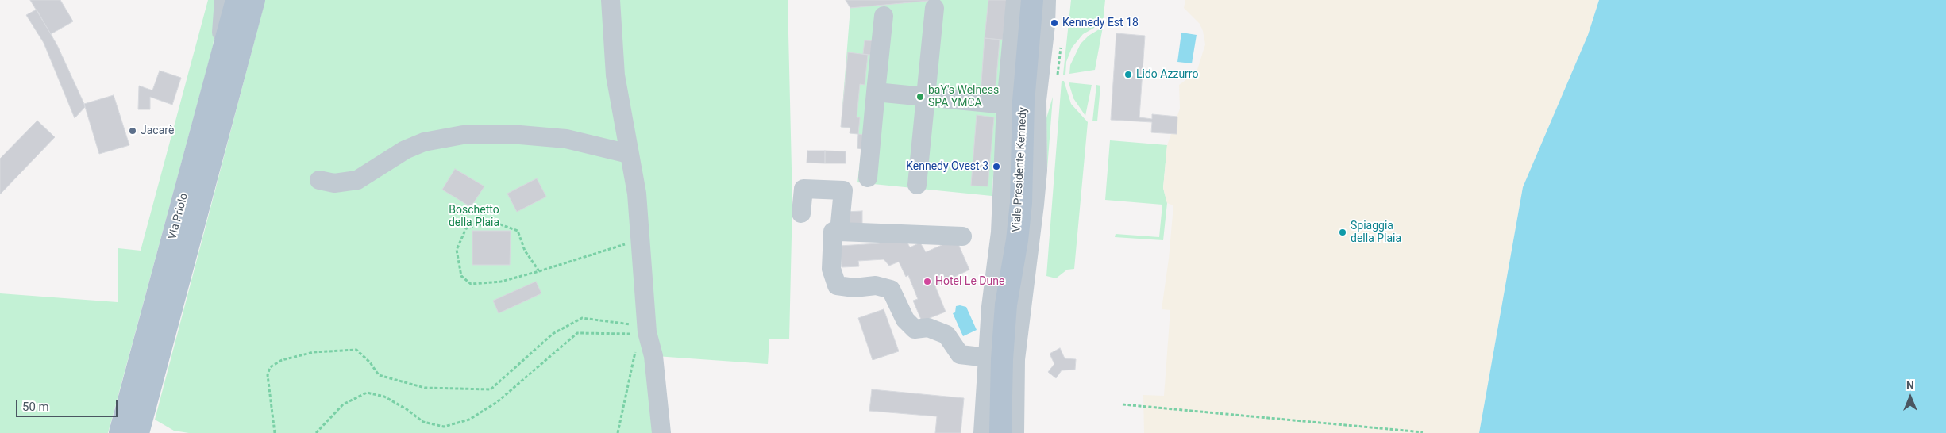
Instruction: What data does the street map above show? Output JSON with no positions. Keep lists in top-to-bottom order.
{
  "streets": {
    "main road": ["Viale Presidente Kennedy", "Via Priolo"]
  },
  "parks": ["Boschetto della Plaia"],
  "places": [
    "Kennedy Est 18",
    "Lido Azzurro",
    "baY's Welness SPA YMCA",
    "Jacarè",
    "Kennedy Ovest 3",
    "Spiaggia della Plaia",
    "Hotel Le Dune"
  ],
  "scale_bar": "50 m",
  "north": "top"
}
